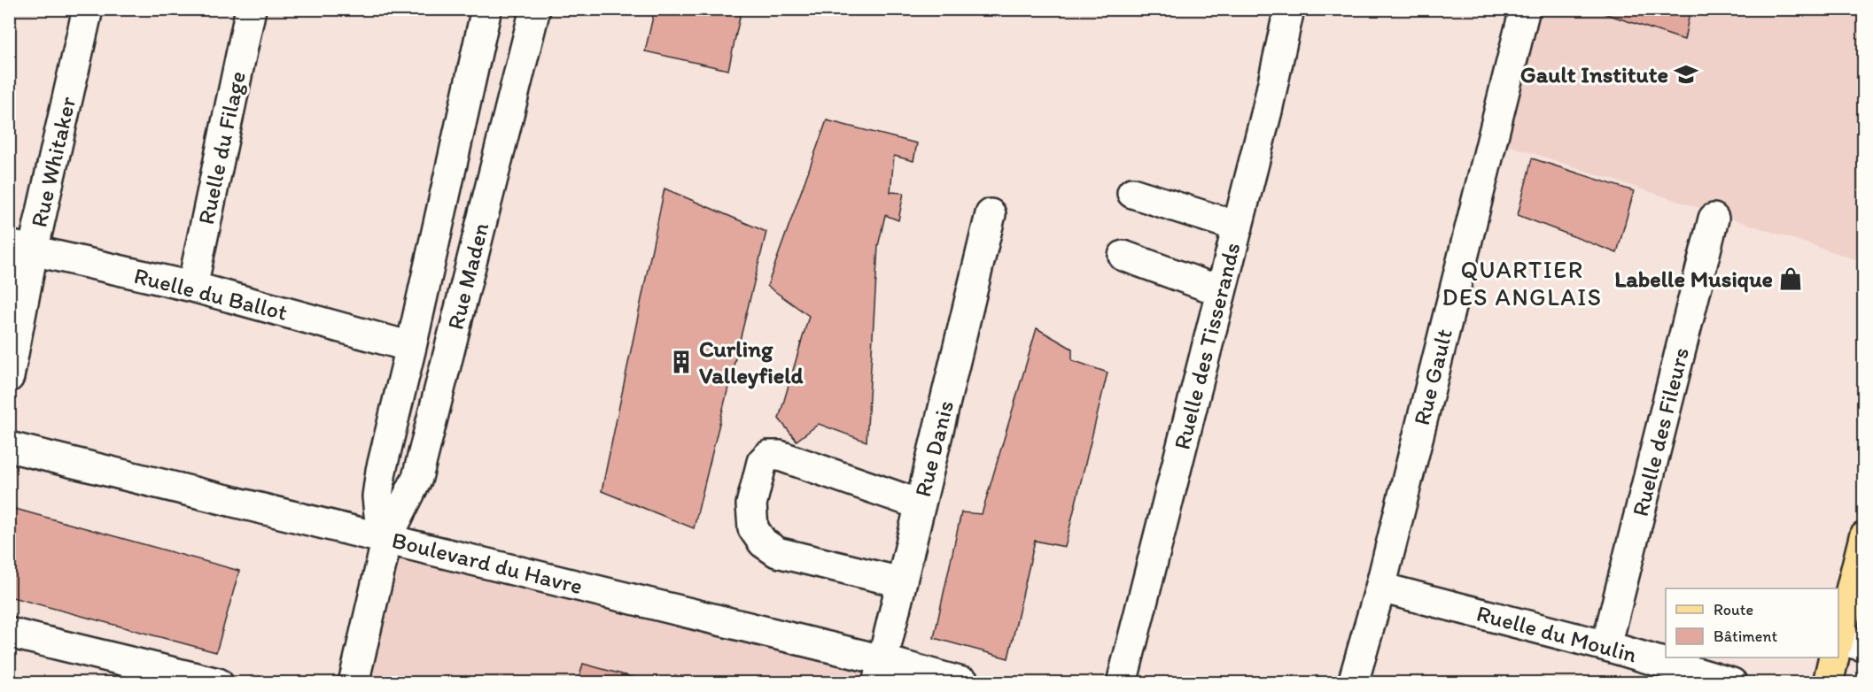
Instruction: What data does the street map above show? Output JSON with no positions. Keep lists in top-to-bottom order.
{
  "streets": {
    "street": [
      "Ruelle du Filage",
      "Rue Whitaker",
      "Rue Maden",
      "Ruelle du Ballot",
      "Ruelle des Tisserands",
      "Rue Gault",
      "Ruelle des Fileurs",
      "Rue Danis",
      "Boulevard du Havre",
      "Ruelle du Moulin"
    ]
  },
  "crossings": [
    ["Ruelle du Filage", "Ruelle du Ballot"],
    ["Rue Whitaker", "Ruelle du Ballot"],
    ["Rue Maden", "Ruelle du Ballot"],
    ["Rue Maden", "Boulevard du Havre"],
    ["Rue Gault", "Ruelle du Moulin"],
    ["Ruelle des Fileurs", "Ruelle du Moulin"],
    ["Rue Danis", "Boulevard du Havre"]
  ],
  "districts": ["QUARTIER DES ANGLAIS"],
  "places": {
    "school or university": ["Gault Institute"],
    "shop": ["Labelle Musique"],
    "building": ["Curling Valleyfield"]
  },
  "legend": ["Route", "Bâtiment"]
}
